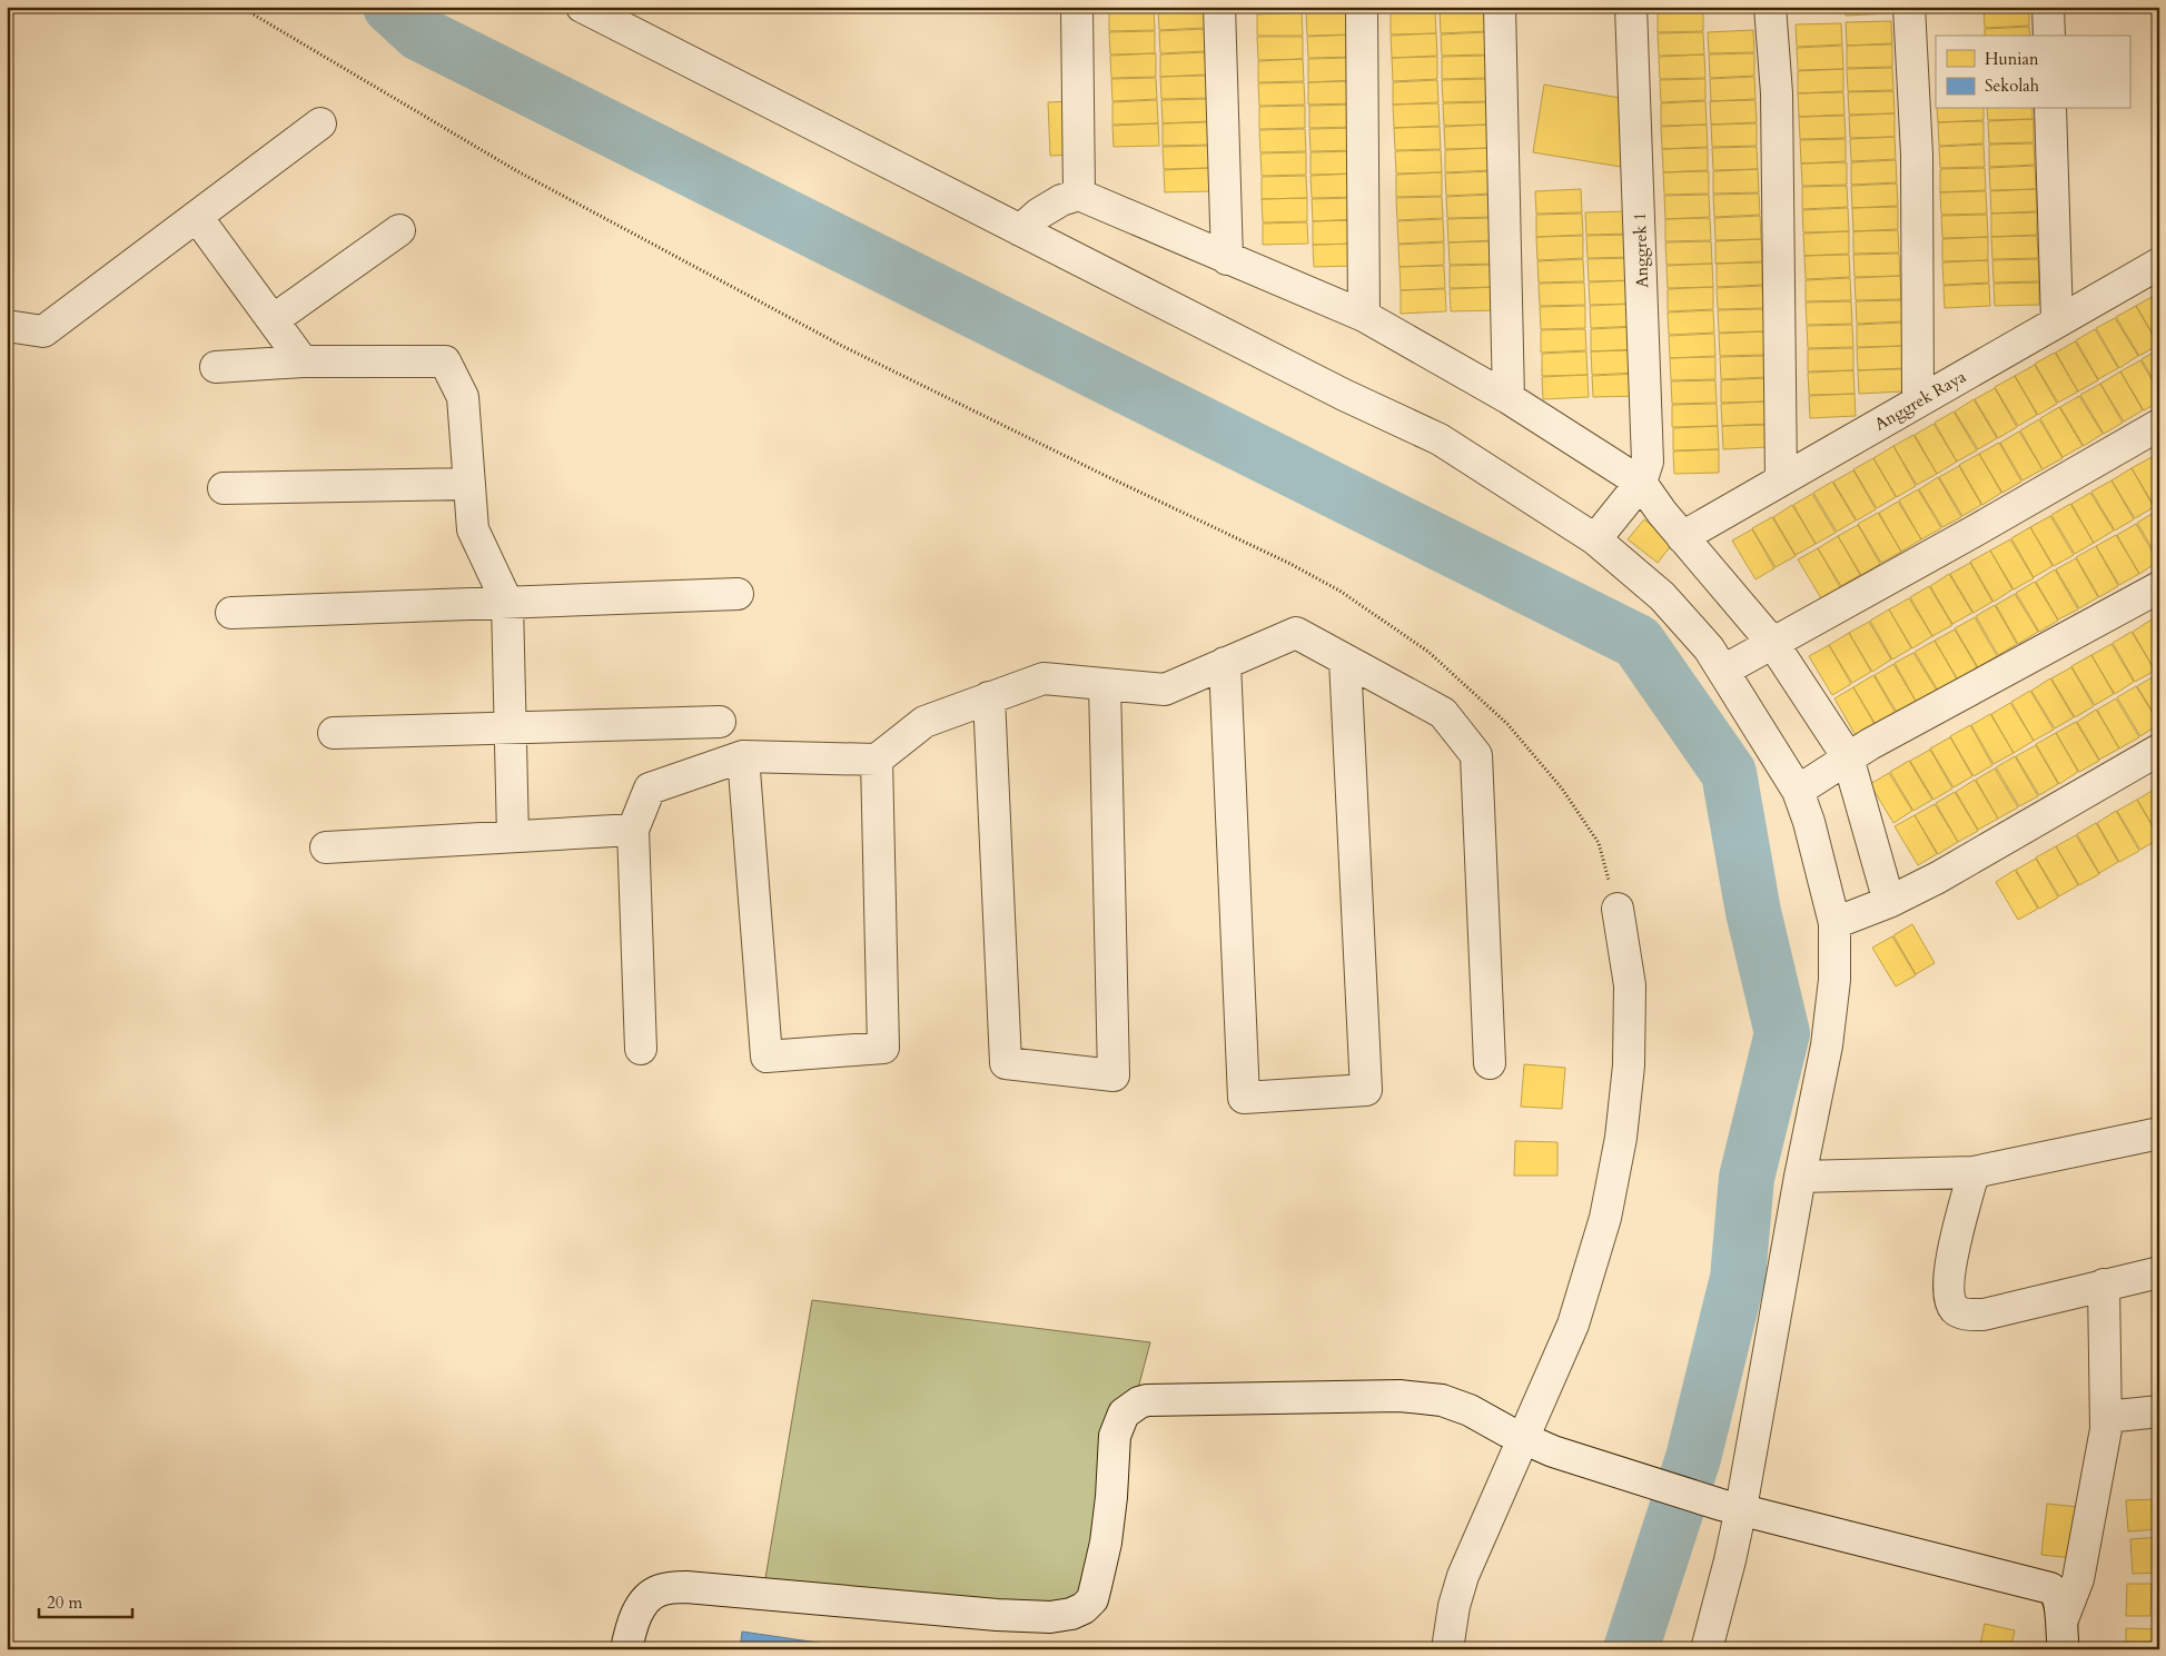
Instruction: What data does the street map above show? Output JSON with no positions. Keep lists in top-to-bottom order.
{
  "streets": {
    "street": ["Anggrek 1", "Anggrek Raya"]
  },
  "legend": ["Hunian", "Sekolah"],
  "scale_bar": "20 m"
}
